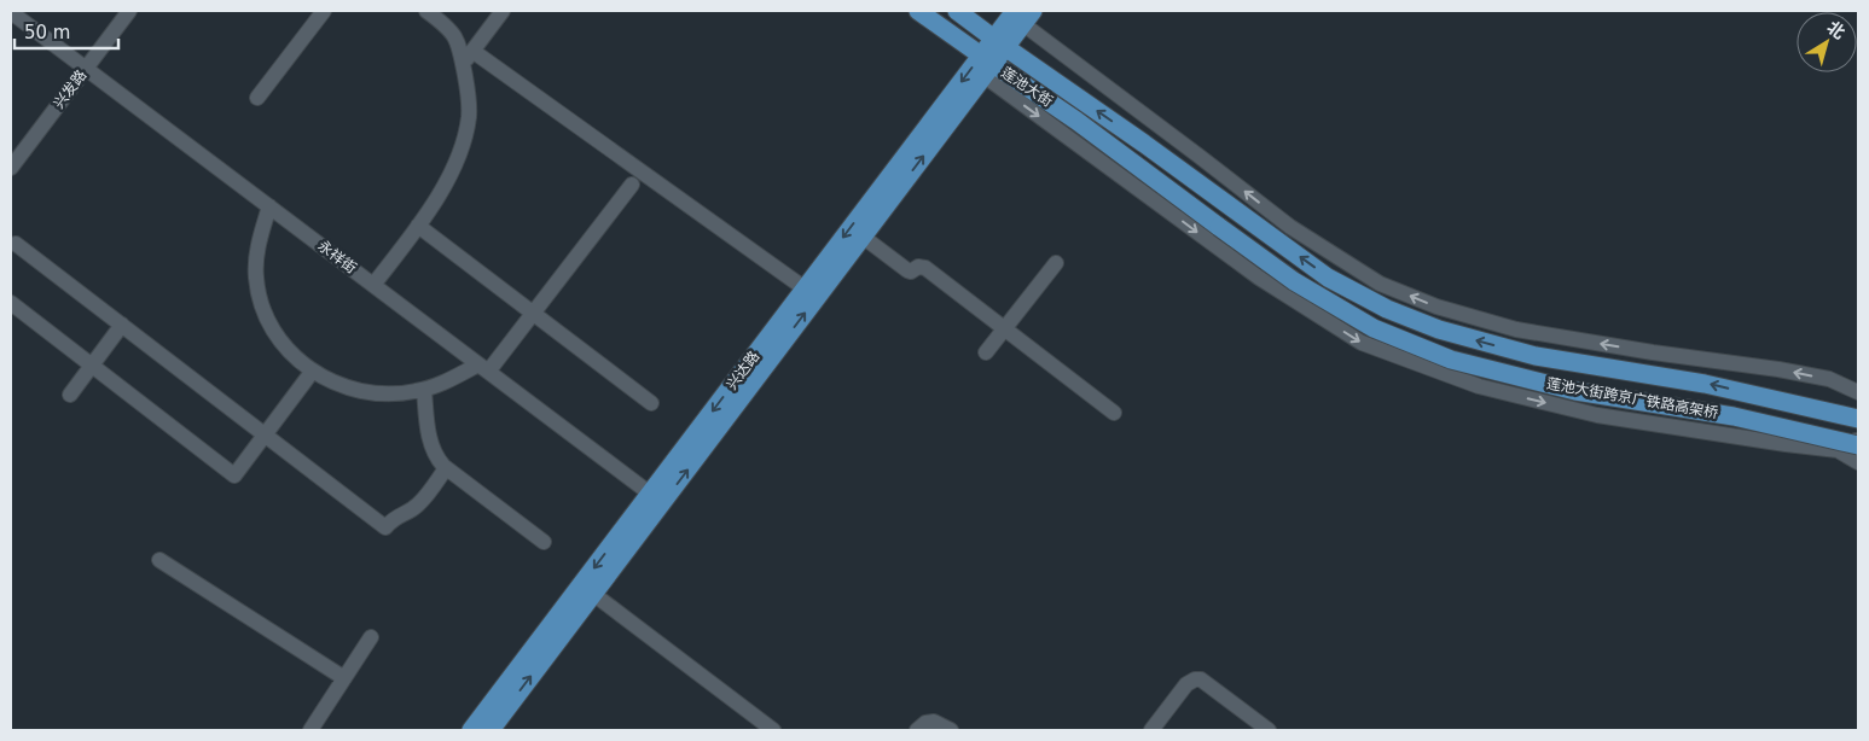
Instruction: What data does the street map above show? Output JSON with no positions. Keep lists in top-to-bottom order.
{
  "streets": {
    "main road": ["莲池大街", "兴达路", "莲池大街跨京广铁路高架桥"],
    "street": ["兴发路", "永祥街"]
  },
  "crossings": [
    ["莲池大街", "兴达路"],
    ["莲池大街", "莲池大街跨京广铁路高架桥"],
    ["兴发路", "永祥街"],
    ["永祥街", "兴达路"]
  ],
  "scale_bar": "50 m",
  "north": "top right"
}
